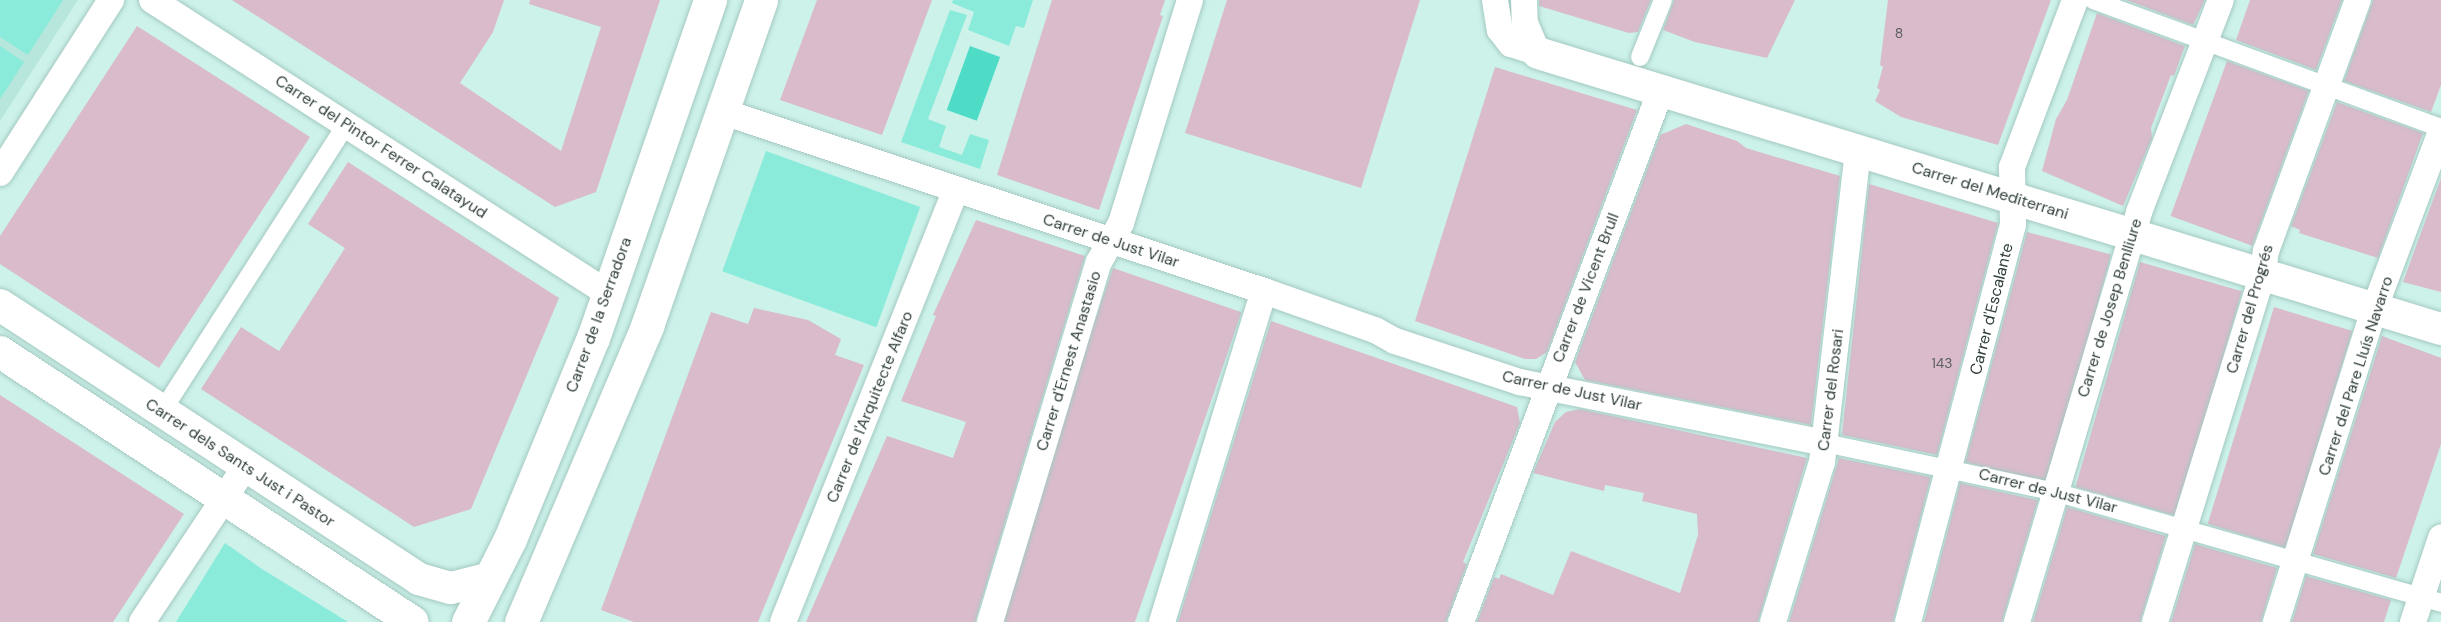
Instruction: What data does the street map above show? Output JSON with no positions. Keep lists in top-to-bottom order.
{
  "streets": {
    "main road": ["Carrer de la Serradora"],
    "street": [
      "Carrer del Pintor Ferrer Calatayud",
      "Carrer del Mediterrani",
      "Carrer de Just Vilar",
      "Carrer de Vicent Brull",
      "Carrer de Josep Benlliure",
      "Carrer d'Escalante",
      "Carrer del Progrés",
      "Carrer d'Ernest Anastasio",
      "Carrer del Pare Lluís Navarro",
      "Carrer del Rosari",
      "Carrer de l'Arquitecte Alfaro",
      "Carrer dels Sants Just i Pastor"
    ]
  },
  "crossings": [
    ["Carrer del Pintor Ferrer Calatayud", "Carrer de la Serradora"],
    ["Carrer del Mediterrani", "Carrer de Vicent Brull"],
    ["Carrer del Mediterrani", "Carrer de Josep Benlliure"],
    ["Carrer del Mediterrani", "Carrer d'Escalante"],
    ["Carrer del Mediterrani", "Carrer del Progrés"],
    ["Carrer del Mediterrani", "Carrer del Pare Lluís Navarro"],
    ["Carrer del Mediterrani", "Carrer del Rosari"],
    ["Carrer de Just Vilar", "Carrer de Vicent Brull"],
    ["Carrer de Just Vilar", "Carrer de Josep Benlliure"],
    ["Carrer de Just Vilar", "Carrer d'Escalante"],
    ["Carrer de Just Vilar", "Carrer del Progrés"],
    ["Carrer de Just Vilar", "Carrer d'Ernest Anastasio"],
    ["Carrer de Just Vilar", "Carrer del Pare Lluís Navarro"],
    ["Carrer de Just Vilar", "Carrer del Rosari"],
    ["Carrer de Just Vilar", "Carrer de l'Arquitecte Alfaro"],
    ["Carrer de la Serradora", "Carrer dels Sants Just i Pastor"]
  ],
  "house_numbers": ["8", "143"]
}
